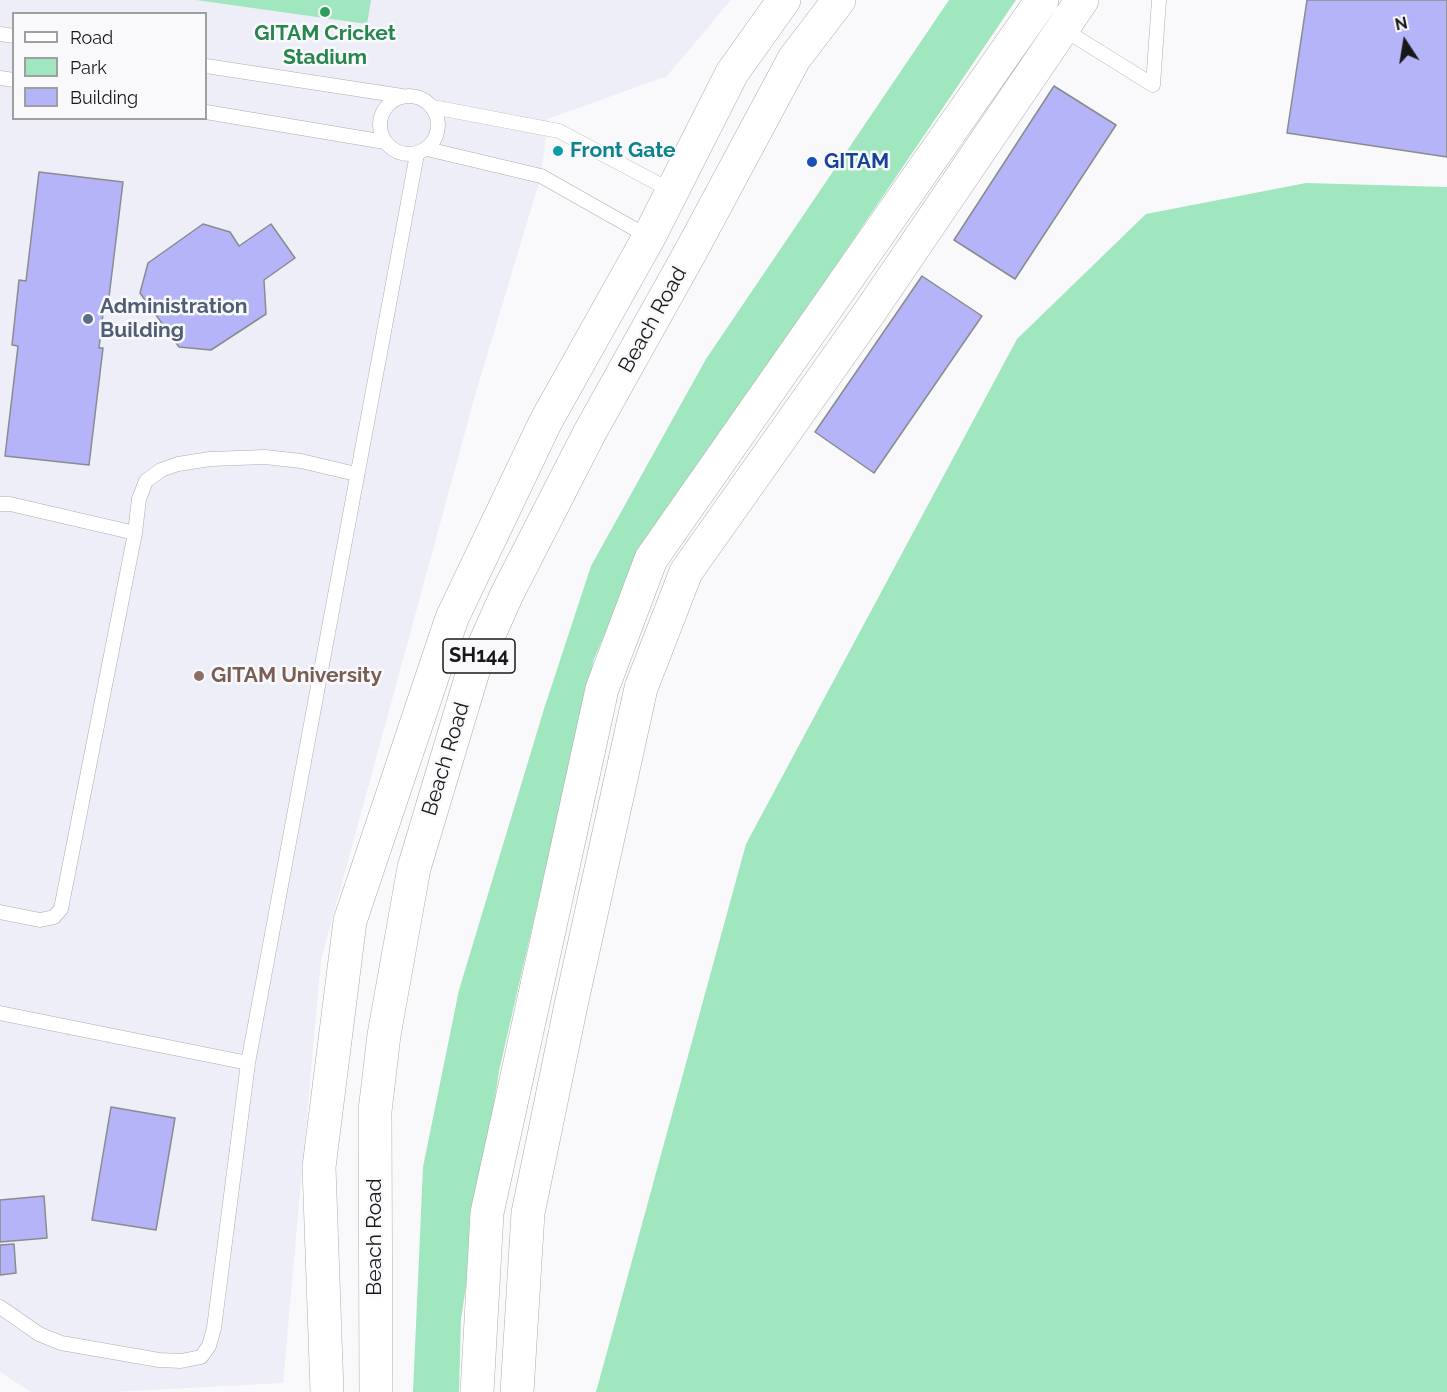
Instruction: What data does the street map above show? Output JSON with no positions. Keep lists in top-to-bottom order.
{
  "streets": {
    "street": ["Beach Road", "SH144"]
  },
  "places": [
    "GITAM Cricket Stadium",
    "Front Gate",
    "GITAM",
    "Administration Building",
    "GITAM University"
  ],
  "legend": ["Road", "Park", "Building"],
  "north": "top"
}
